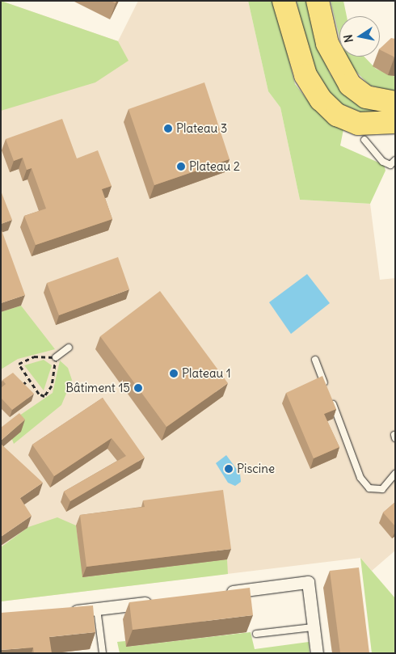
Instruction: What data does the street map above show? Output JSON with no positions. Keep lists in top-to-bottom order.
{
  "places": [
    "Plateau 3",
    "Plateau 2",
    "Plateau 1",
    "Bâtiment 15",
    "Piscine"
  ],
  "north": "left"
}
